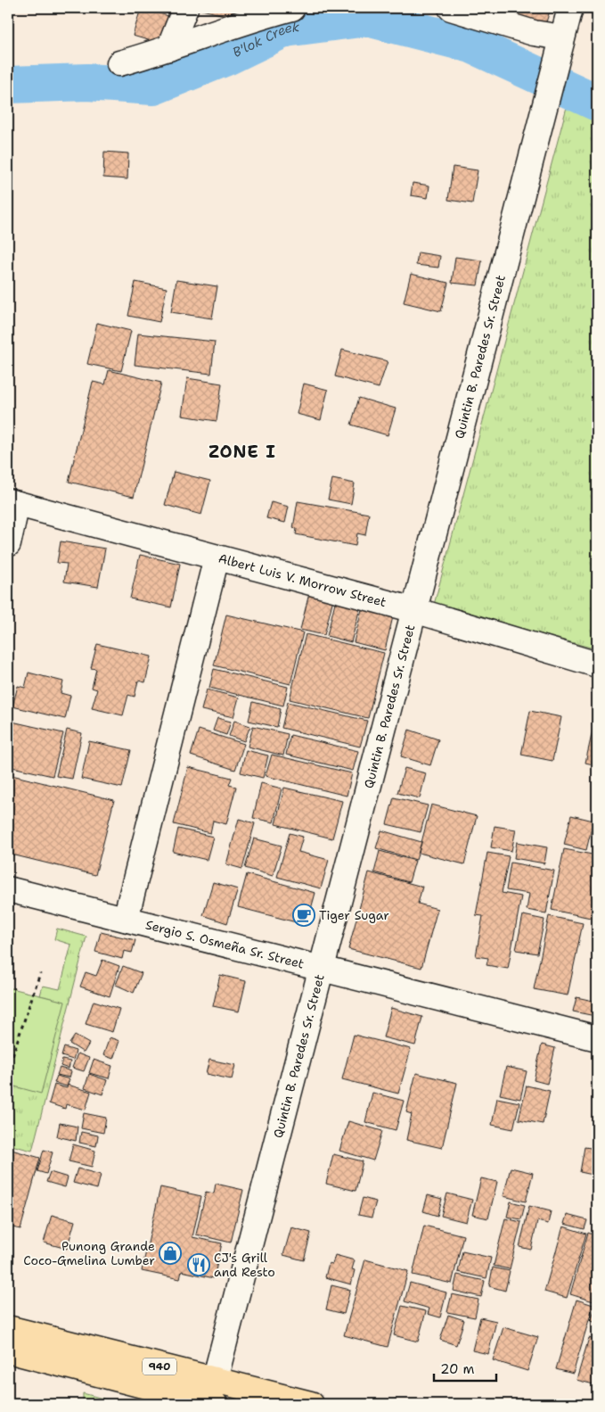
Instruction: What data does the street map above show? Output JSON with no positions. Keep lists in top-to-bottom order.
{
  "streets": {
    "highway": ["940"],
    "street": ["Quintin B. Paredes Sr. Street", "Albert Luis V. Morrow Street", "Sergio S. Osmeña Sr. Street"]
  },
  "crossings": [
    ["Quintin B. Paredes Sr. Street", "Albert Luis V. Morrow Street"],
    ["Quintin B. Paredes Sr. Street", "Sergio S. Osmeña Sr. Street"],
    ["Quintin B. Paredes Sr. Street", "940"]
  ],
  "districts": ["ZONE I"],
  "water": ["B'lok Creek"],
  "places": {
    "cafe": ["Tiger Sugar"],
    "shop": ["Punong Grande Coco-Gmelina Lumber"],
    "restaurant": ["CJ's Grill and Resto"]
  },
  "scale_bar": "20 m"
}
